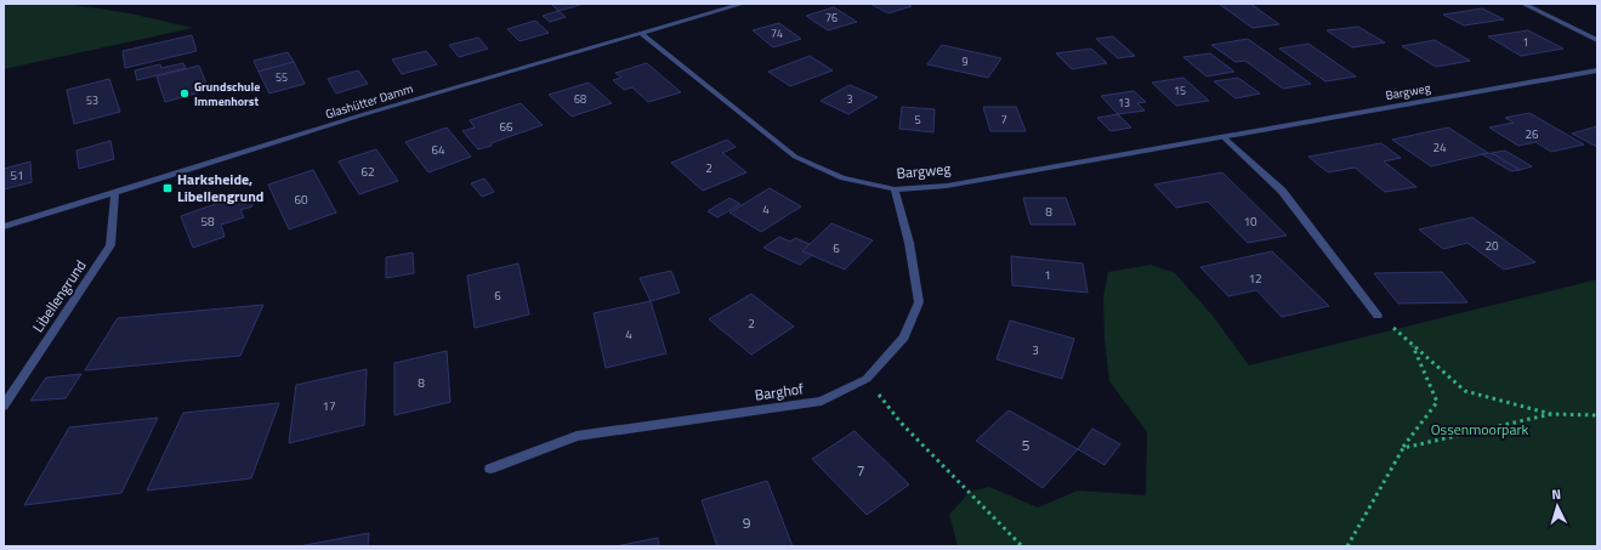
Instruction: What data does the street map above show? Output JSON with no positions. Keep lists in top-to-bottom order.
{
  "streets": {
    "street": [
      "Bargweg",
      "Glashütter Damm",
      "Libellengrund",
      "Barghof"
    ]
  },
  "crossings": [
    ["Bargweg", "Glashütter Damm"],
    ["Bargweg", "Barghof"],
    ["Glashütter Damm", "Libellengrund"]
  ],
  "parks": ["Ossenmoorpark"],
  "places": {
    "other": ["Grundschule Immenhorst"],
    "transit": ["Harksheide, Libellengrund"]
  },
  "house_numbers": [
    "76",
    "74",
    "1",
    "9",
    "55",
    "15",
    "68",
    "3",
    "53",
    "13",
    "5",
    "7",
    "66",
    "26",
    "24",
    "64",
    "2",
    "62",
    "51",
    "60",
    "4",
    "8",
    "58",
    "10",
    "20",
    "6",
    "1",
    "12",
    "6",
    "2",
    "4",
    "3",
    "8",
    "17",
    "5",
    "7",
    "9"
  ],
  "north": "top"
}
